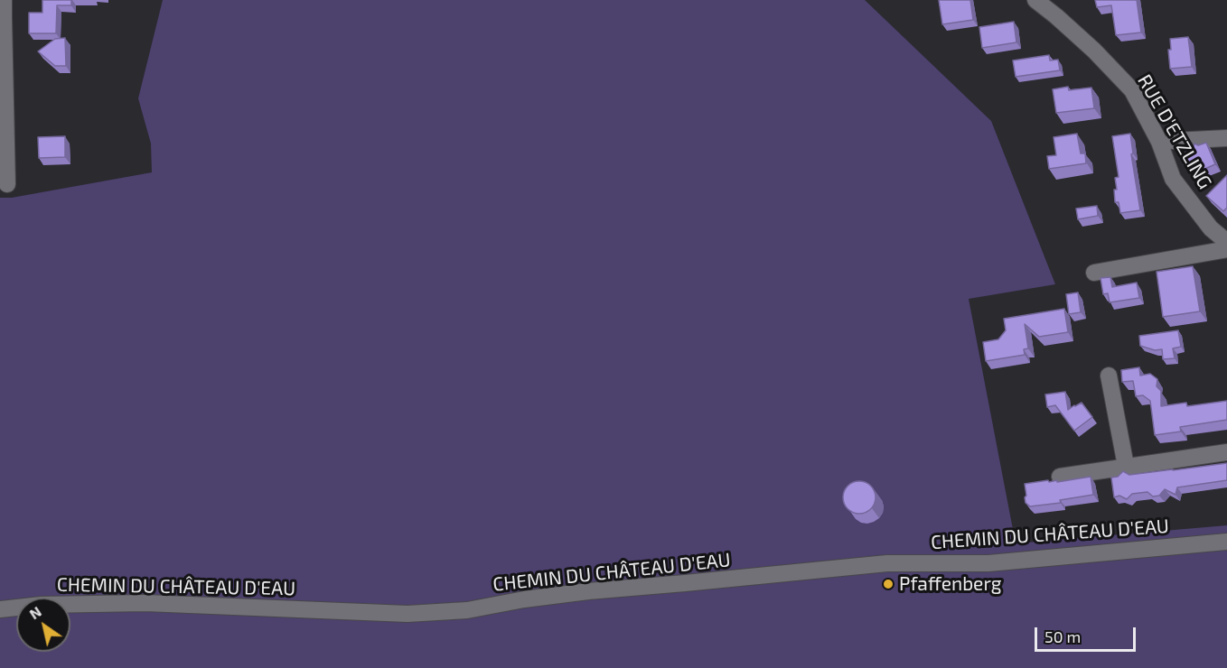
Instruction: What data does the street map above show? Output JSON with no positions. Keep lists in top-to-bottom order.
{
  "streets": {
    "street": ["RUE D'ETZLING", "CHEMIN DU CHÂTEAU D'EAU"]
  },
  "places": ["Pfaffenberg"],
  "scale_bar": "50 m",
  "north": "top left"
}
